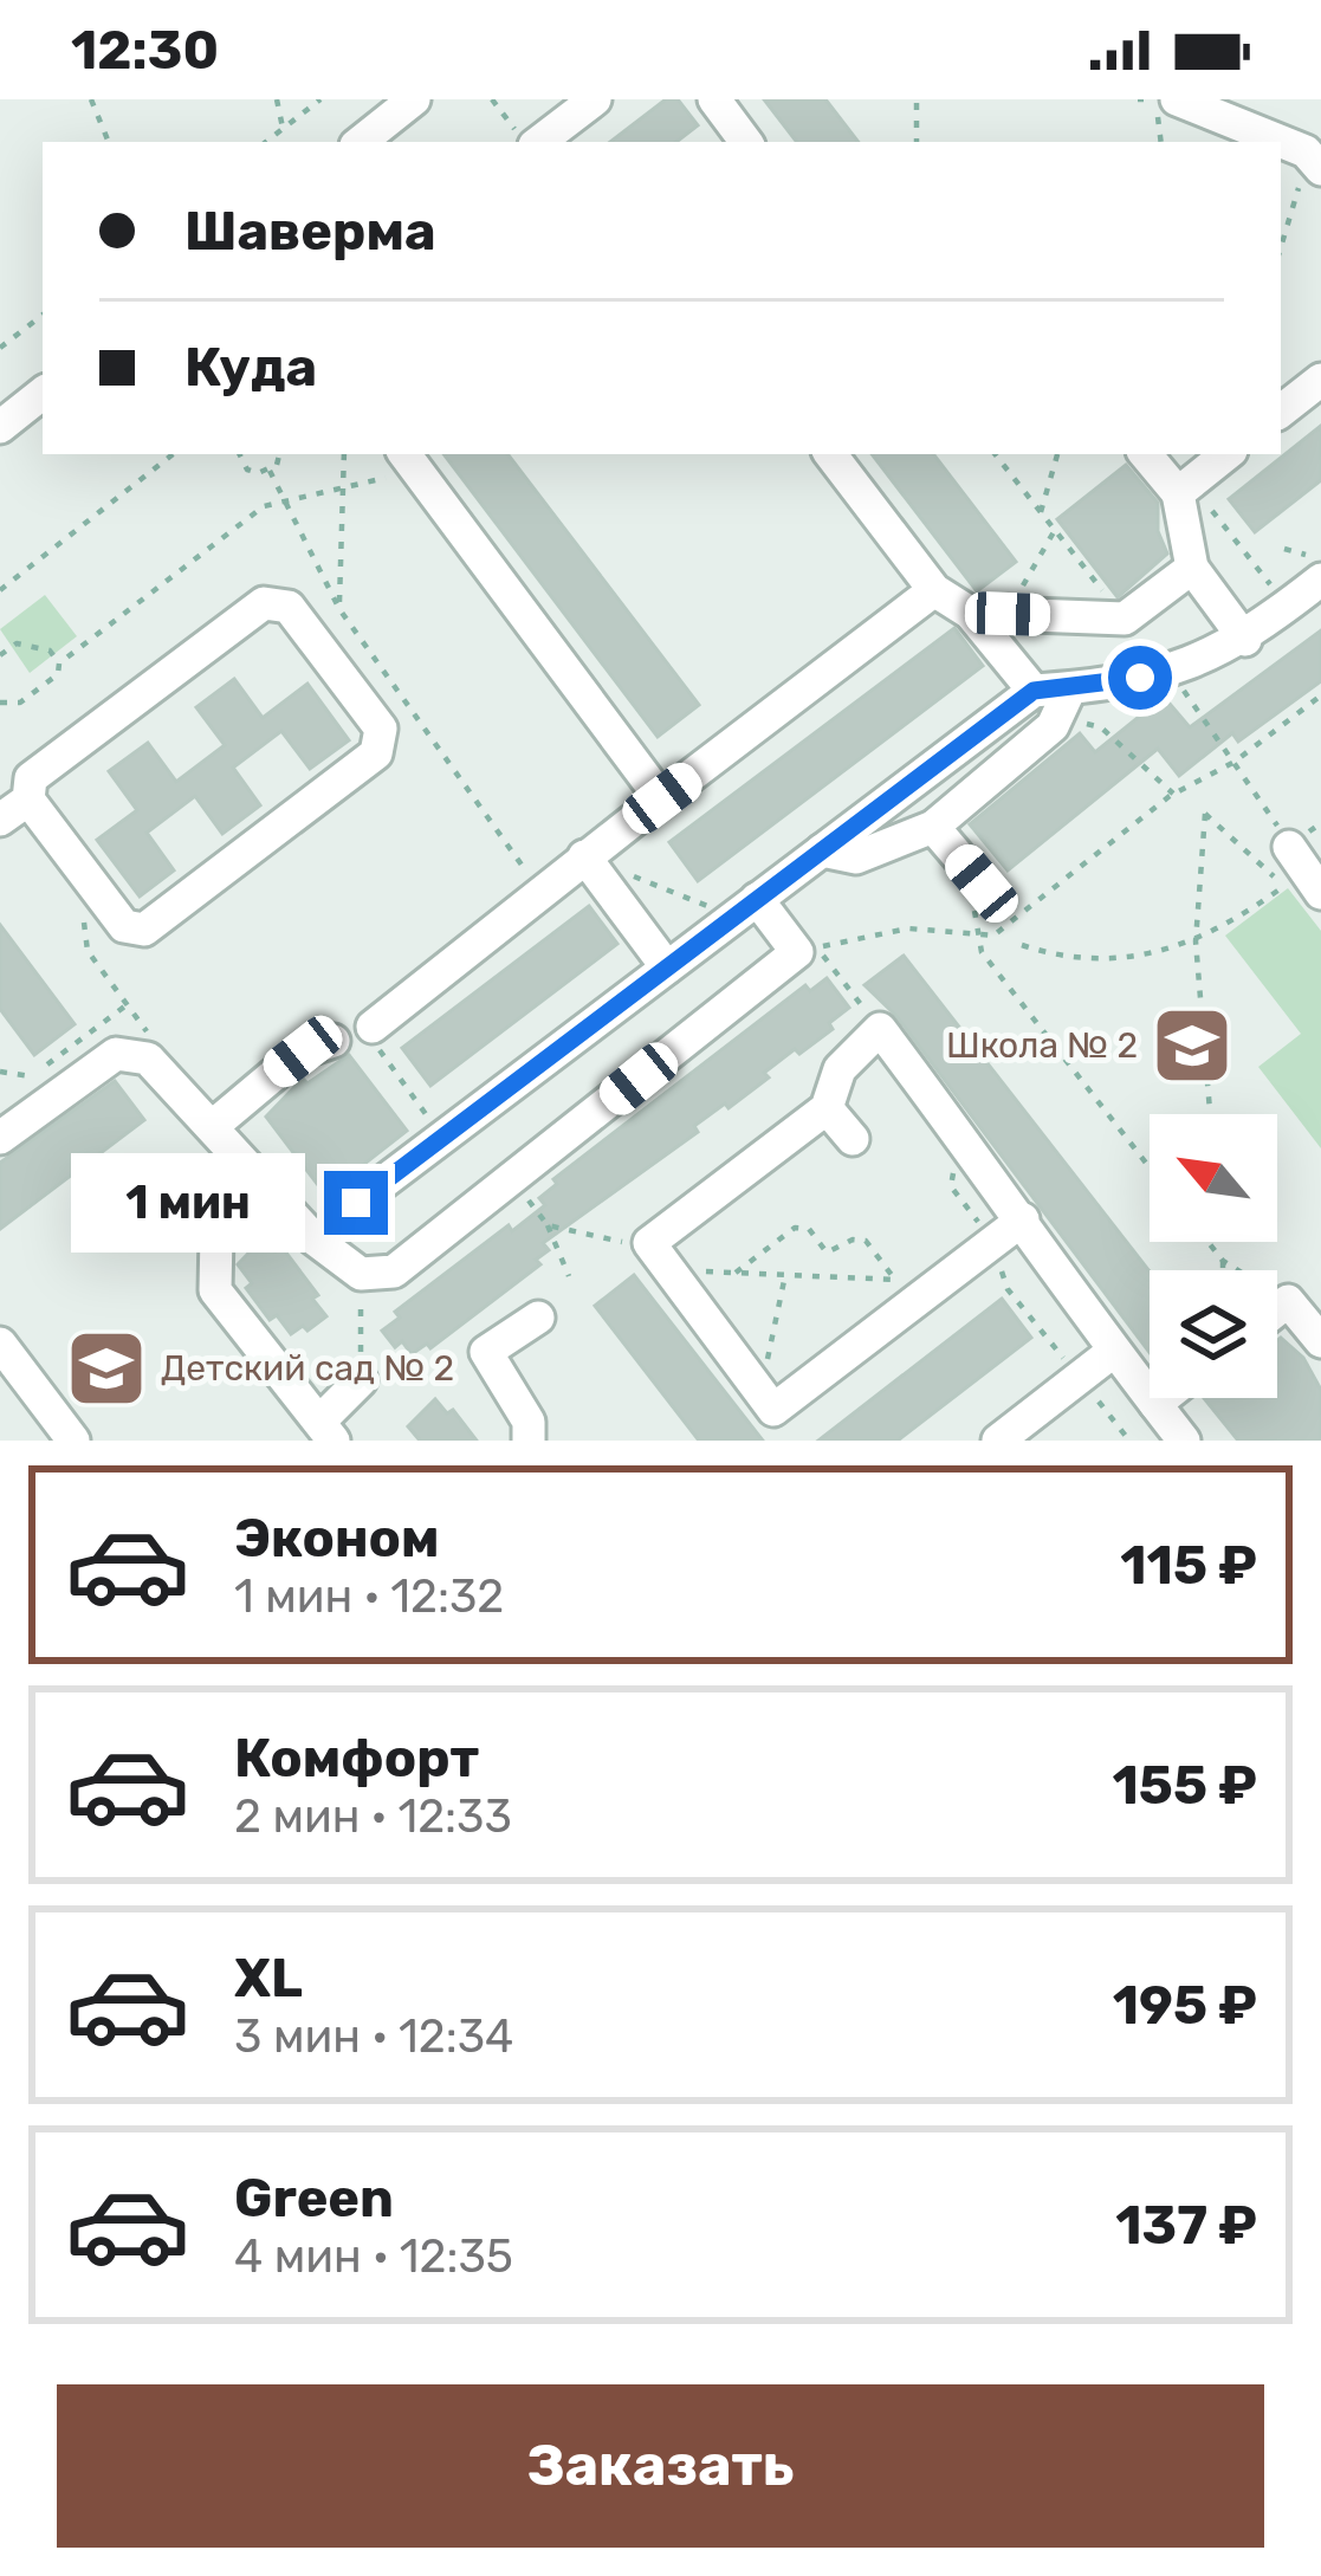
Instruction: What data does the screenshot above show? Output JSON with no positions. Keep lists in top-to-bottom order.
{
  "places": {
    "school or university": ["Школа № 2", "Детский сад № 2"]
  },
  "north": "top left",
  "page": {
    "status": "12:30",
    "banner": ["Шаверма", "Куда"],
    "bubble": "1 мин",
    "list": [
      {
        "name": "Эконом",
        "note": "1 мин · 12:32",
        "value": "115 ₽"
      },
      {
        "name": "Комфорт",
        "note": "2 мин · 12:33",
        "value": "155 ₽"
      },
      {
        "name": "XL",
        "note": "3 мин · 12:34",
        "value": "195 ₽"
      },
      {
        "name": "Green",
        "note": "4 мин · 12:35",
        "value": "137 ₽"
      }
    ],
    "buttons": "Заказать"
  }
}
